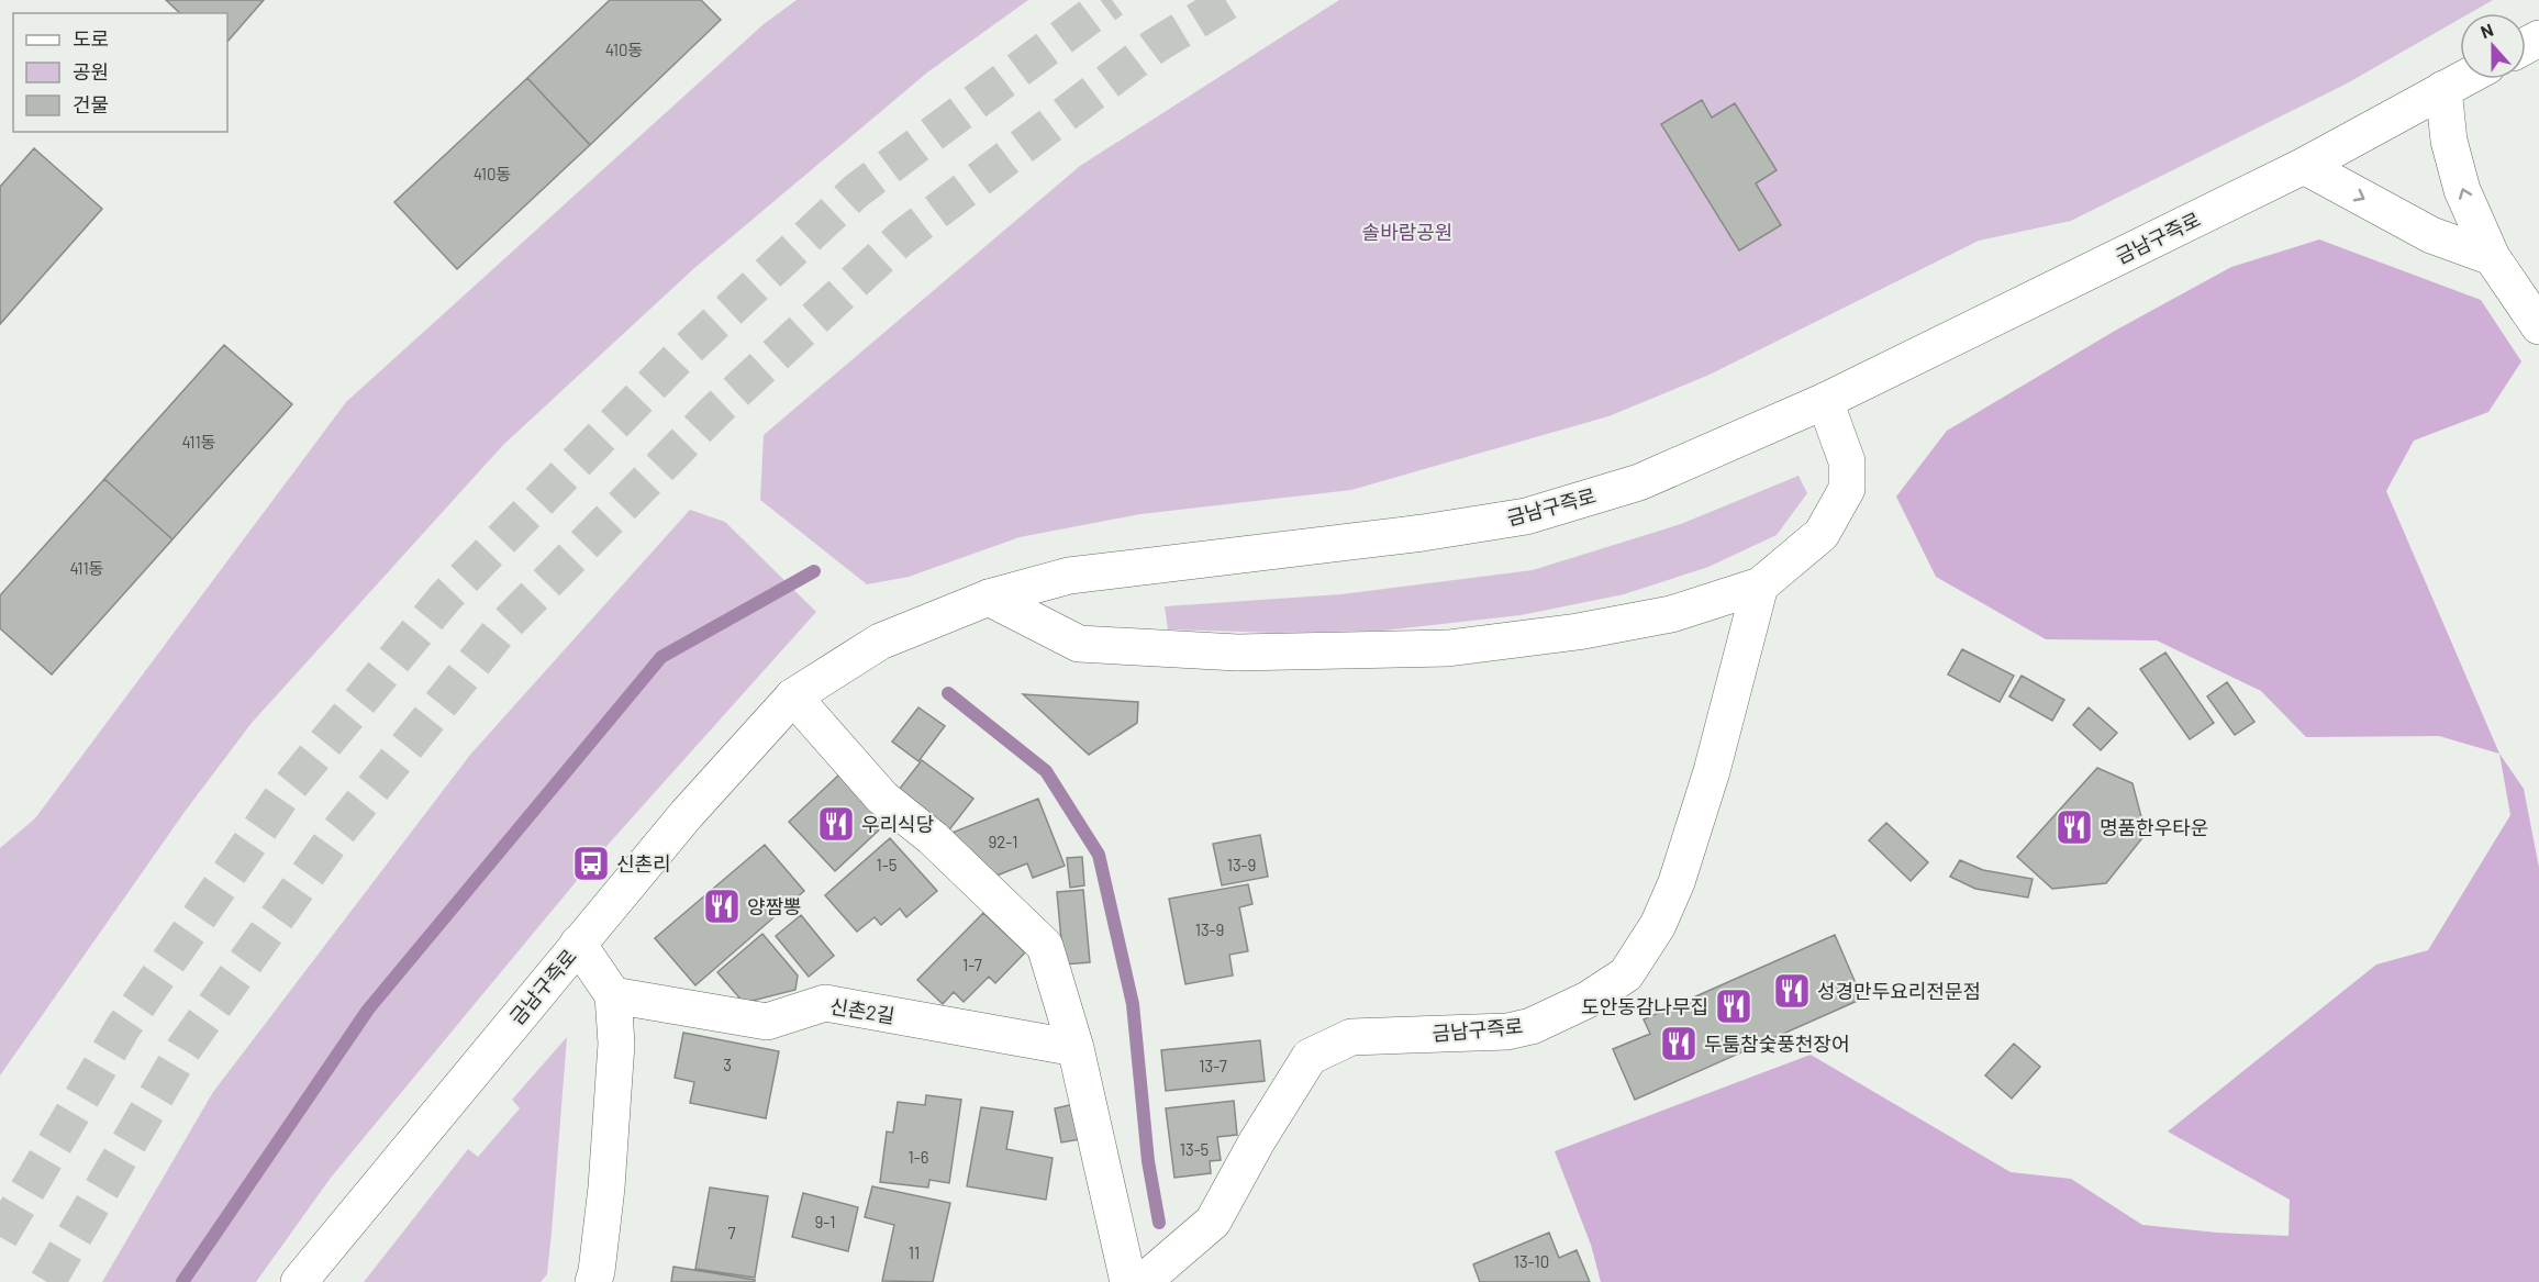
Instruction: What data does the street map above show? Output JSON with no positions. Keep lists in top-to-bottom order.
{
  "streets": {
    "street": ["금남구즉로", "신촌2길"]
  },
  "parks": ["솔바람공원"],
  "places": {
    "restaurant": [
      "우리식당",
      "명품한우타운",
      "양짬뽕",
      "성경만두요리전문점",
      "도안동감나무집",
      "두툼참숯풍천장어"
    ],
    "bus stop": ["신촌리"]
  },
  "house_numbers": [
    "410동",
    "410동",
    "411동",
    "411동",
    "92-1",
    "1-5",
    "13-9",
    "13-9",
    "1-7",
    "3",
    "13-7",
    "13-5",
    "1-6",
    "9-1",
    "7",
    "11",
    "13-10"
  ],
  "legend": ["도로", "공원", "건물"],
  "north": "top"
}
